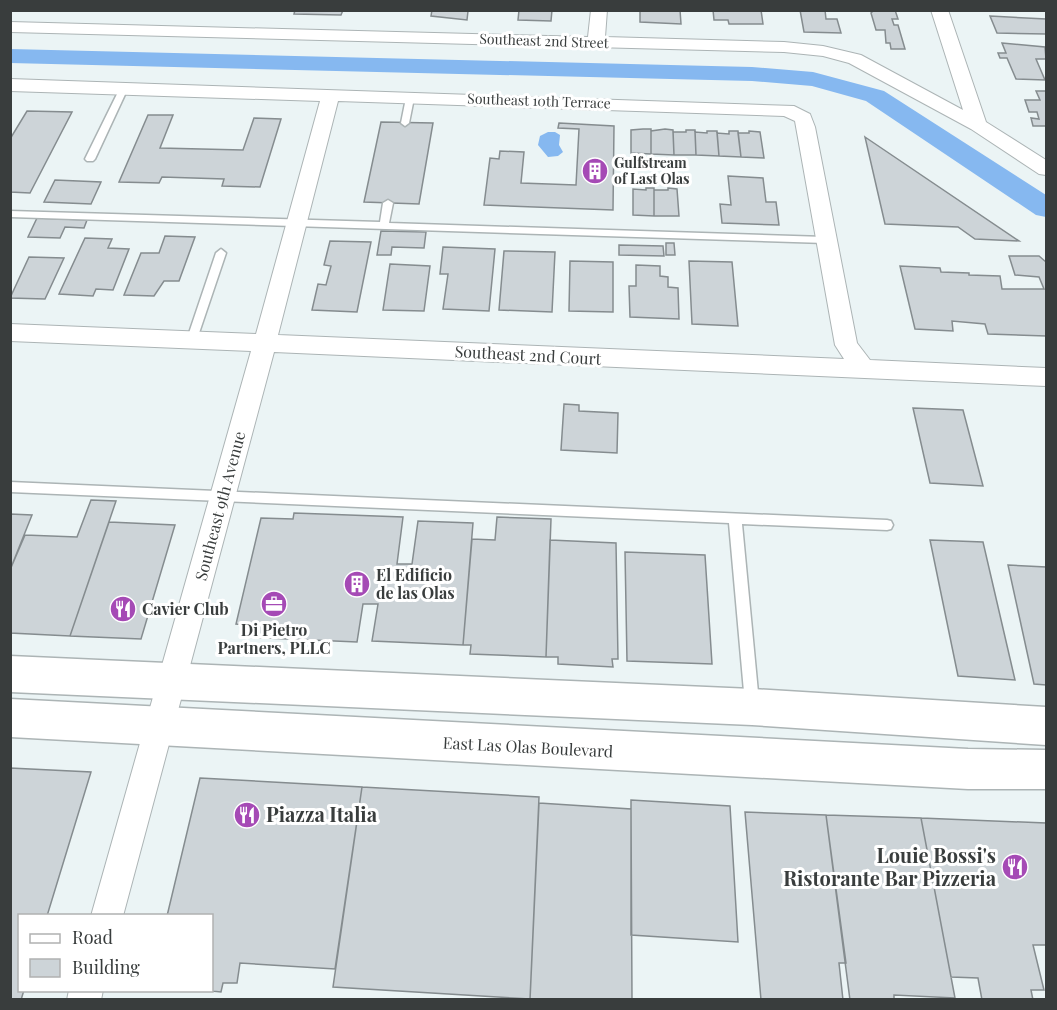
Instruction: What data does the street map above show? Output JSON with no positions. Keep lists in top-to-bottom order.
{
  "streets": {
    "main road": ["East Las Olas Boulevard"],
    "street": [
      "Southeast 2nd Street",
      "Southeast 10th Terrace",
      "Southeast 2nd Court",
      "Southeast 9th Avenue"
    ]
  },
  "crossings": [
    ["Southeast 10th Terrace", "Southeast 2nd Court"],
    ["Southeast 10th Terrace", "Southeast 9th Avenue"],
    ["Southeast 2nd Court", "Southeast 9th Avenue"],
    ["Southeast 9th Avenue", "East Las Olas Boulevard"]
  ],
  "places": {
    "building": ["Gulfstream of Last Olas", "El Edificio de las Olas"],
    "office": ["Di Pietro Partners, PLLC"],
    "restaurant": ["Cavier Club", "Piazza Italia", "Louie Bossi's Ristorante Bar Pizzeria"]
  },
  "legend": ["Road", "Building"]
}
